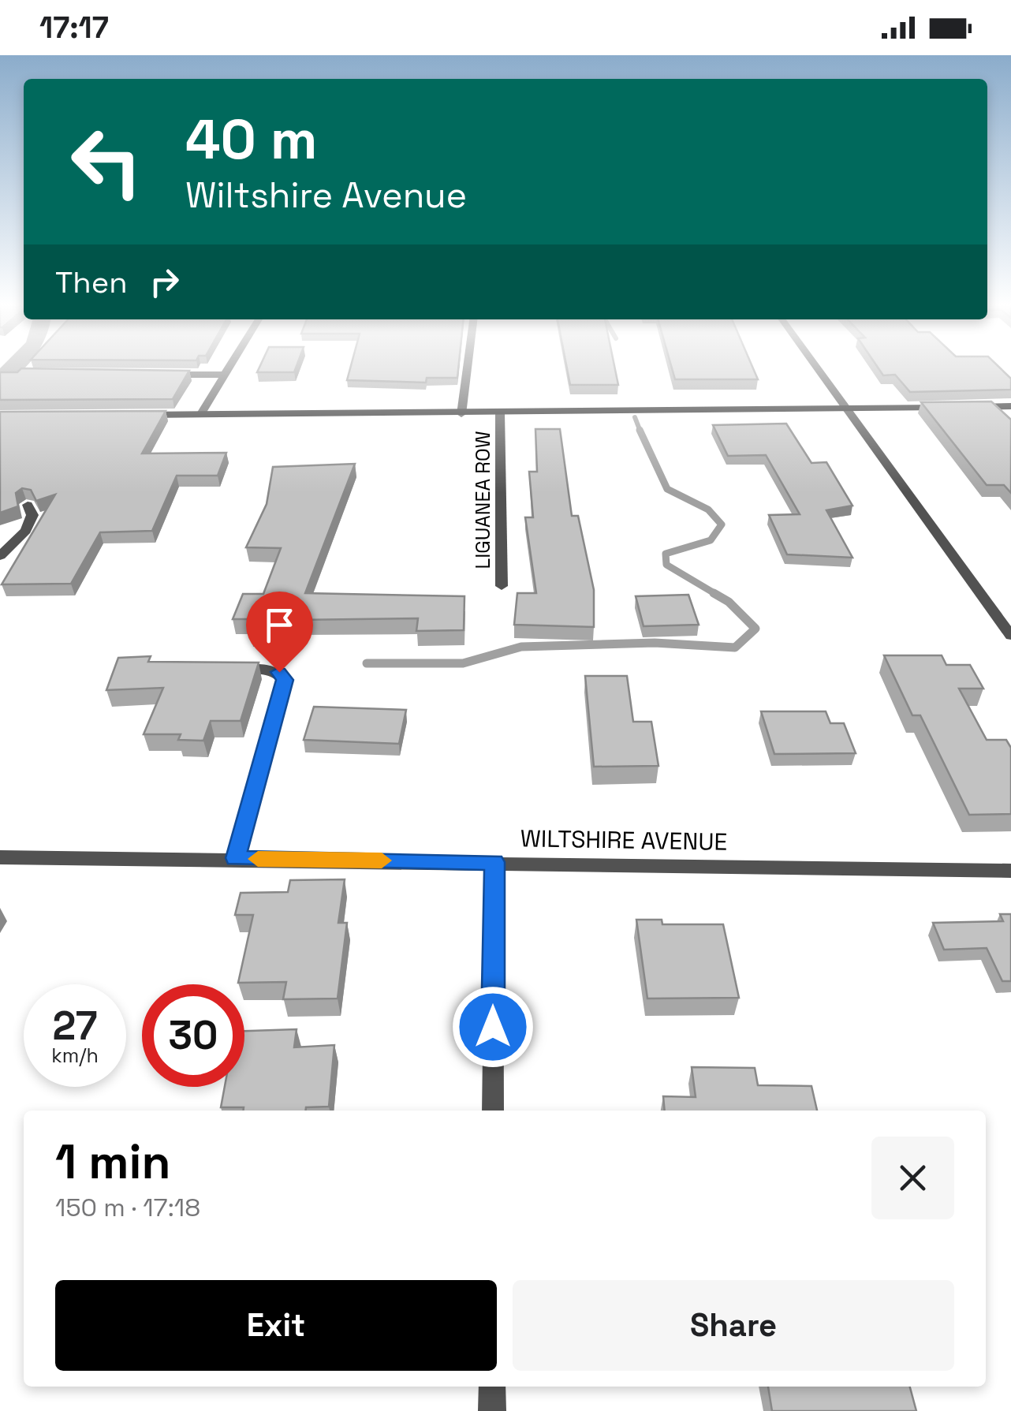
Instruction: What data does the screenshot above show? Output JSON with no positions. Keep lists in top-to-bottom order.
{
  "streets": {
    "street": ["LIGUANEA ROW", "WILTSHIRE AVENUE"]
  },
  "page": {
    "status": "17:17",
    "turn": ["40 m", "Wiltshire Avenue"],
    "then": "Then",
    "speed": "27 km/h",
    "limit": "30",
    "heading": ["1 min", "150 m · 17:18"],
    "buttons": ["Exit", "Share"]
  }
}
